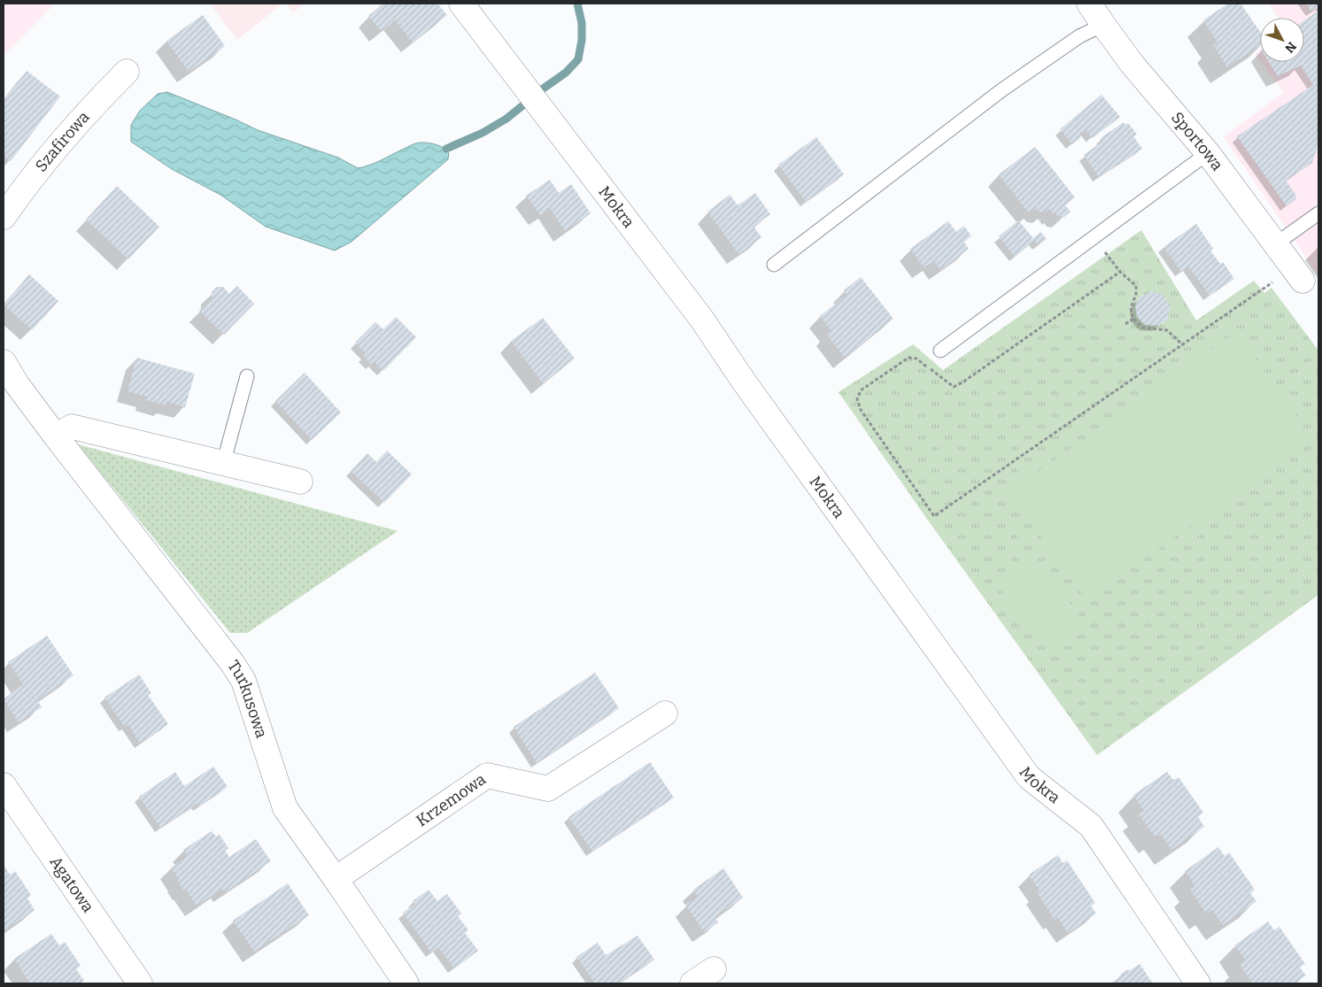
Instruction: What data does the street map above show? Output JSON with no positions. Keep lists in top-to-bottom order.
{
  "streets": {
    "street": [
      "Szafirowa",
      "Sportowa",
      "Mokra",
      "Turkusowa",
      "Krzemowa",
      "Agatowa"
    ]
  },
  "crossings": [
    ["Turkusowa", "Krzemowa"]
  ],
  "north": "bottom right"
}
